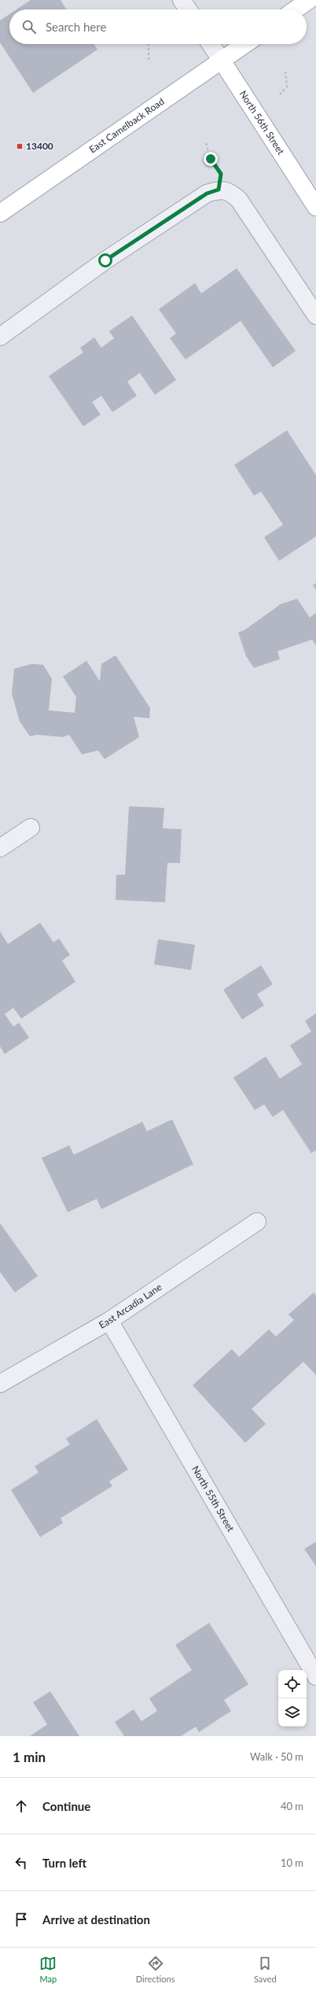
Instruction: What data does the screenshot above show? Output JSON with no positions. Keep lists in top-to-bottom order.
{
  "streets": {
    "main road": ["North 56th Street", "East Camelback Road"],
    "street": ["East Arcadia Lane", "North 55th Street"]
  },
  "crossings": [
    ["North 56th Street", "East Camelback Road"],
    ["East Arcadia Lane", "North 55th Street"]
  ],
  "places": {
    "transit": ["13400"]
  },
  "page": {
    "search": "Search here",
    "heading": ["1 min", "Walk · 50 m"],
    "list": [
      ["Continue", "40 m"],
      ["Turn left", "10 m"],
      "Arrive at destination"
    ],
    "nav": ["Map", "Directions", "Saved"]
  }
}
